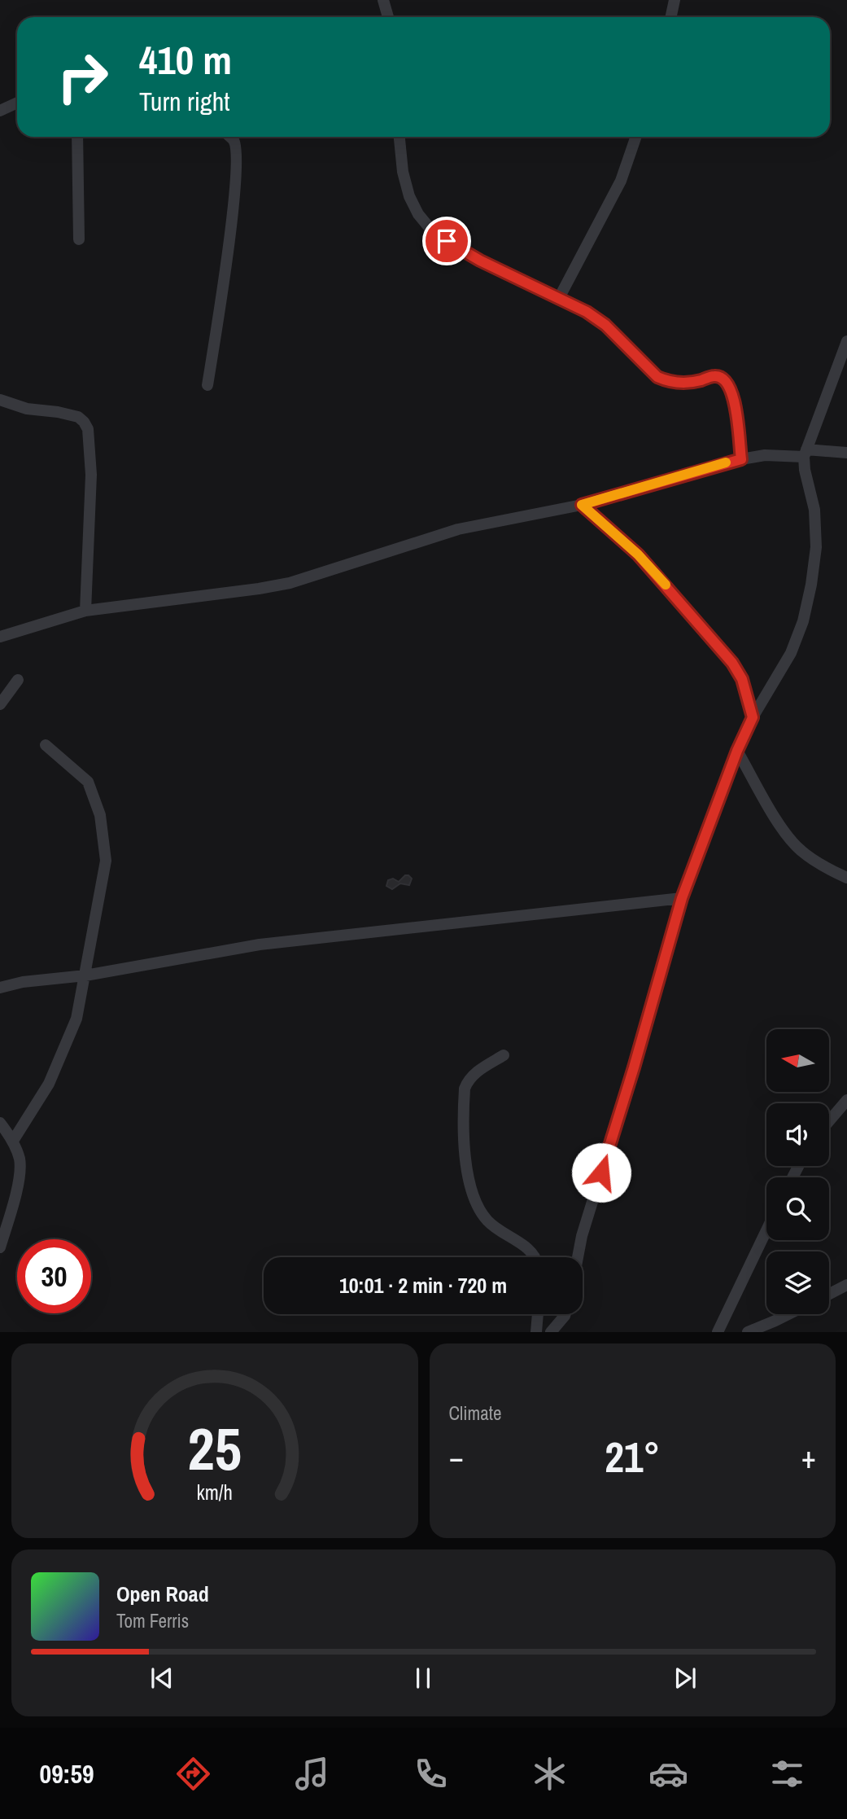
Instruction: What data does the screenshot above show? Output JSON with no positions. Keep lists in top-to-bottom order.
{
  "north": "left",
  "page": {
    "turn": ["410 m", "Turn right"],
    "limit": "30",
    "trip": "10:01 · 2 min · 720 m",
    "tile": "Climate",
    "heat": ["−", "21°", "+"],
    "song": ["Open Road", "Tom Ferris"],
    "tabs": "09:59",
    "gauge": ["25", "km/h"]
  }
}
